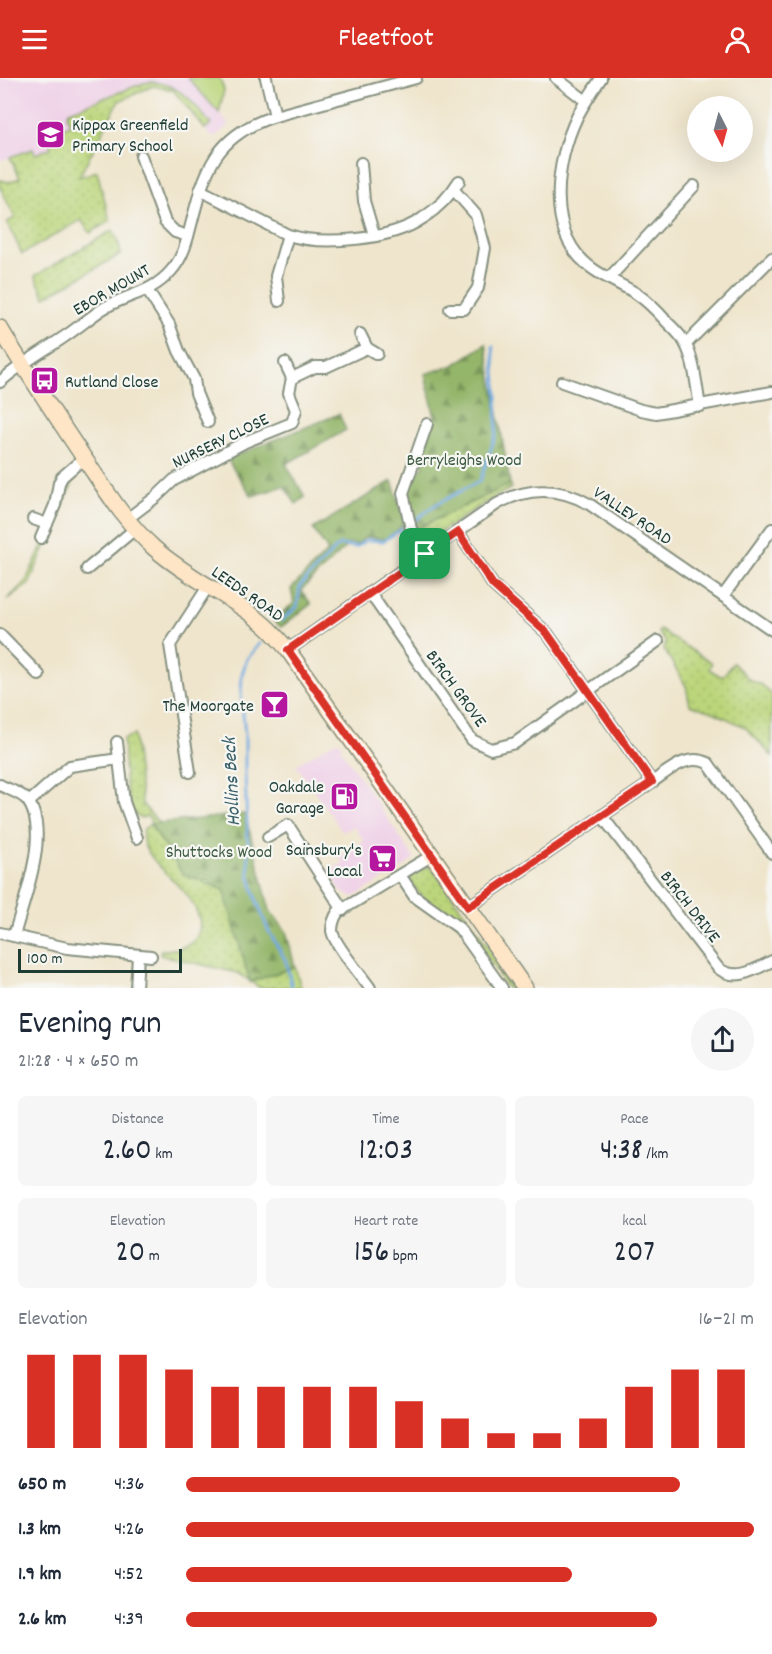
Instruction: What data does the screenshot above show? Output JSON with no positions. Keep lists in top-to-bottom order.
{
  "streets": {
    "main road": ["LEEDS ROAD"],
    "street": [
      "EBOR MOUNT",
      "NURSERY CLOSE",
      "VALLEY ROAD",
      "BIRCH GROVE",
      "BIRCH DRIVE"
    ]
  },
  "crossings": [
    ["EBOR MOUNT", "LEEDS ROAD"],
    ["NURSERY CLOSE", "LEEDS ROAD"],
    ["VALLEY ROAD", "LEEDS ROAD"],
    ["VALLEY ROAD", "BIRCH GROVE"]
  ],
  "water": ["Hollins Beck"],
  "parks": ["Berryleighs Wood", "Shuttocks Wood"],
  "places": {
    "school or university": ["Kippax Greenfield Primary School"],
    "bus stop": ["Rutland Close"],
    "bar": ["The Moorgate"],
    "fuel station": ["Oakdale Garage"],
    "supermarket": ["Sainsbury's Local"]
  },
  "scale_bar": "100 m",
  "north": "bottom",
  "page": {
    "header": "Fleetfoot",
    "scale": "100 m",
    "heading": ["Evening run", "21:28 · 4 × 650 m"],
    "stats": [
      ["Distance", "2.60 km"],
      ["Time", "12:03"],
      ["Pace", "4:38 /km"],
      ["Elevation", "20 m"],
      ["Heart rate", "156 bpm"],
      ["kcal", "207"]
    ],
    "chart": ["Elevation", "16–21 m"],
    "list": [
      {
        "name": "650 m",
        "note": "4:36"
      },
      {
        "name": "1.3 km",
        "note": "4:26"
      },
      {
        "name": "1.9 km",
        "note": "4:52"
      },
      {
        "name": "2.6 km",
        "note": "4:39"
      }
    ]
  }
}
